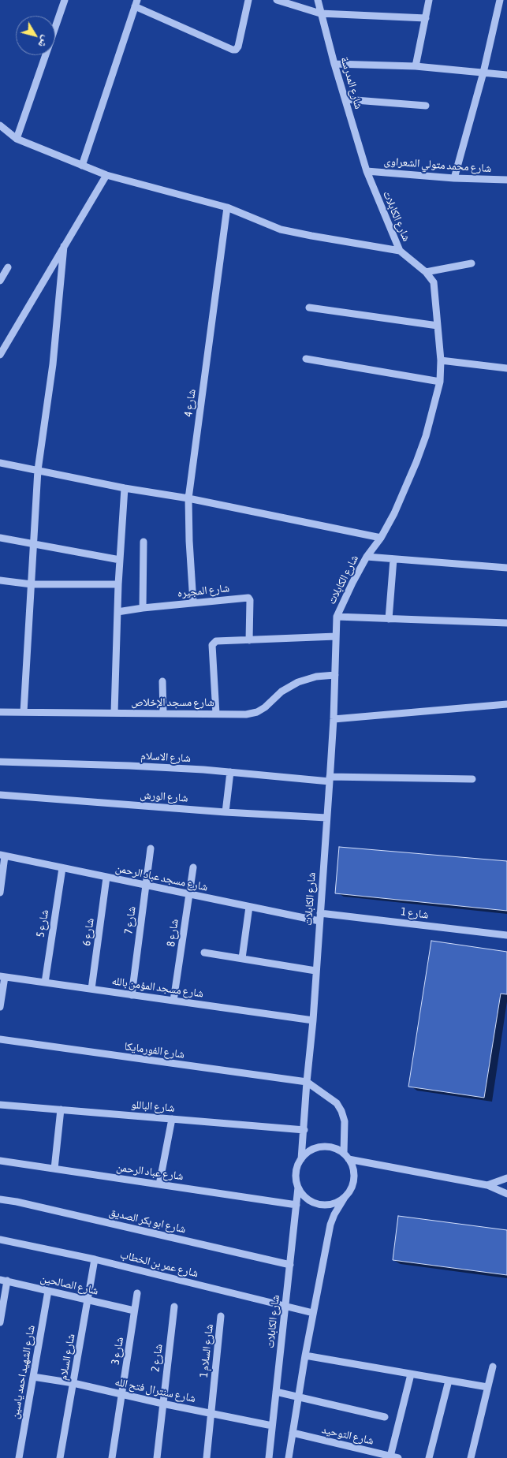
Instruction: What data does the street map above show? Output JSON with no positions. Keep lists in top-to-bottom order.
{
  "streets": {
    "street": [
      "شارع المدرسة",
      "شارع محمد متولي الشعراوى",
      "شارع الكابلات",
      "شارع 4",
      "شارع المجيره",
      "شارع مسجد الإخلاص",
      "شارع الاسلام",
      "شارع الورش",
      "شارع مسجد عباد الرحمن",
      "شارع 1",
      "شارع 7",
      "شارع 5",
      "شارع 6",
      "شارع 8",
      "شارع مسجد المؤمن بالله",
      "شارع الفورمايكا",
      "شارع الباللو",
      "شارع عباد الرحمن",
      "شارع ابو بكر الصديق",
      "شارع عمر بن الخطاب",
      "شارع الصالحين",
      "شارع 3",
      "شارع السلام 1",
      "شارع السلام",
      "شارع 2",
      "شارع الشهيد احمد ياسين",
      "شارع سنترال فتح الله",
      "شارع التوحيد"
    ]
  },
  "crossings": [
    ["شارع المدرسة", "شارع محمد متولي الشعراوى"],
    ["شارع المدرسة", "شارع الكابلات"],
    ["شارع محمد متولي الشعراوى", "شارع الكابلات"],
    ["شارع الكابلات", "شارع مسجد الإخلاص"],
    ["شارع الكابلات", "شارع الاسلام"],
    ["شارع الكابلات", "شارع الورش"],
    ["شارع الكابلات", "شارع مسجد عباد الرحمن"],
    ["شارع الكابلات", "شارع 1"],
    ["شارع الكابلات", "شارع مسجد المؤمن بالله"],
    ["شارع الكابلات", "شارع الفورمايكا"],
    ["شارع الكابلات", "شارع الباللو"],
    ["شارع الكابلات", "شارع عباد الرحمن"],
    ["شارع الكابلات", "شارع ابو بكر الصديق"],
    ["شارع الكابلات", "شارع عمر بن الخطاب"],
    ["شارع الكابلات", "شارع سنترال فتح الله"],
    ["شارع 4", "شارع المجيره"],
    ["شارع مسجد عباد الرحمن", "شارع 7"],
    ["شارع مسجد عباد الرحمن", "شارع 5"],
    ["شارع مسجد عباد الرحمن", "شارع 6"],
    ["شارع مسجد عباد الرحمن", "شارع 8"],
    ["شارع 7", "شارع مسجد المؤمن بالله"],
    ["شارع 5", "شارع مسجد المؤمن بالله"],
    ["شارع 6", "شارع مسجد المؤمن بالله"],
    ["شارع 8", "شارع مسجد المؤمن بالله"],
    ["شارع عمر بن الخطاب", "شارع السلام"],
    ["شارع الصالحين", "شارع 3"],
    ["شارع الصالحين", "شارع السلام"],
    ["شارع الصالحين", "شارع الشهيد احمد ياسين"],
    ["شارع 3", "شارع سنترال فتح الله"],
    ["شارع السلام 1", "شارع سنترال فتح الله"],
    ["شارع السلام", "شارع سنترال فتح الله"],
    ["شارع 2", "شارع سنترال فتح الله"],
    ["شارع الشهيد احمد ياسين", "شارع سنترال فتح الله"]
  ],
  "north": "bottom right"
}
